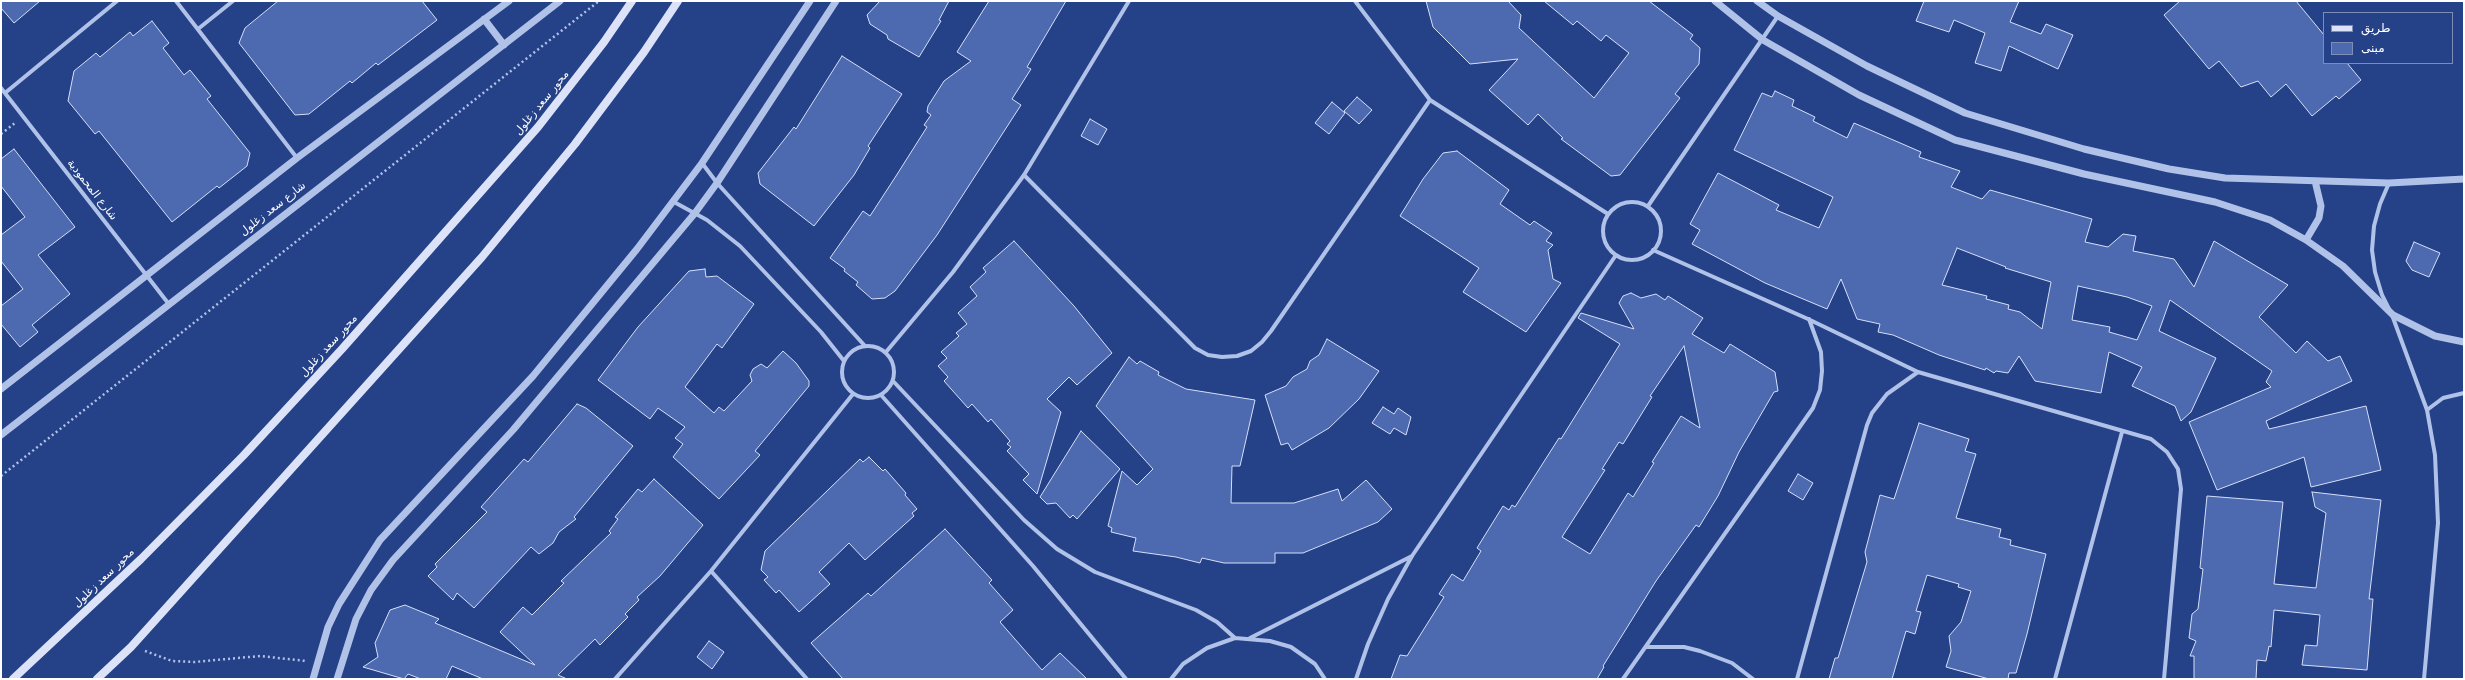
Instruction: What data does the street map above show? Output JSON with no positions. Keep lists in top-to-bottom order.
{
  "streets": {
    "main road": ["محور سعد زغلول"],
    "street": ["شارع المحمودية", "شارع سعد زغلول"]
  },
  "crossings": [
    ["شارع المحمودية", "شارع سعد زغلول"]
  ],
  "legend": ["طريق", "مبنى"]
}
